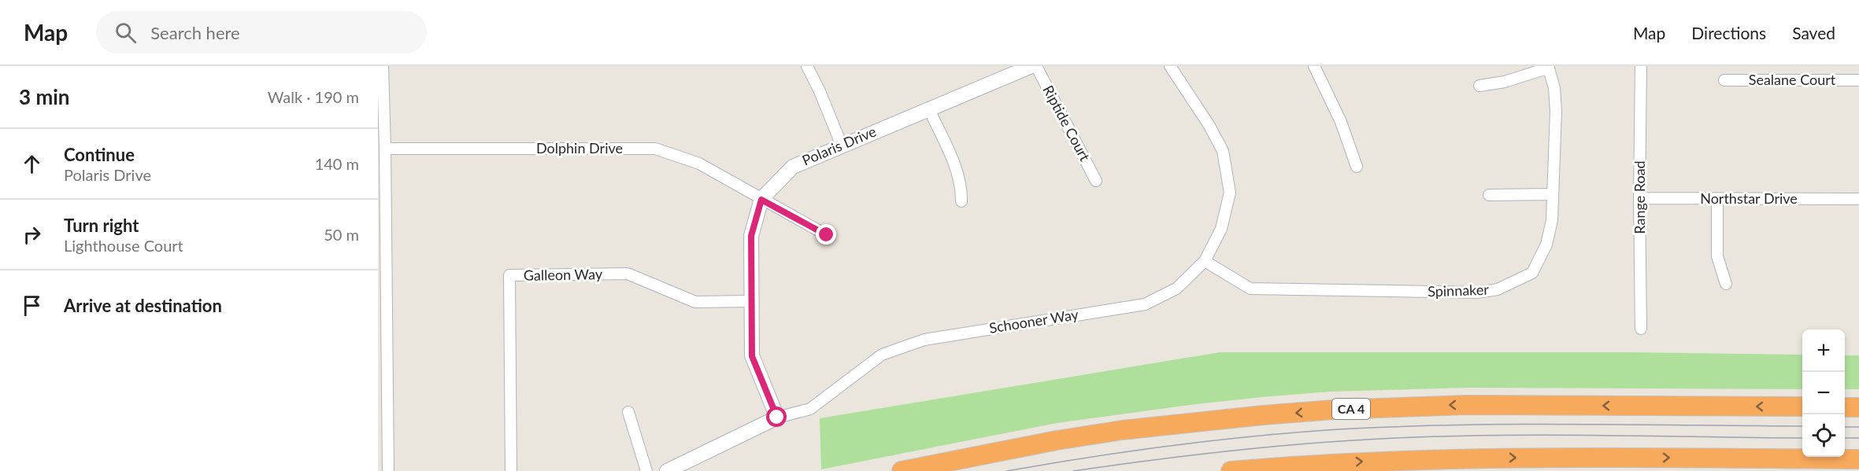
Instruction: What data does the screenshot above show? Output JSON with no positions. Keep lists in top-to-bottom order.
{
  "streets": {
    "highway": ["CA 4"],
    "street": [
      "Sealane Court",
      "Riptide Court",
      "Polaris Drive",
      "Dolphin Drive",
      "Range Road",
      "Northstar Drive",
      "Galleon Way",
      "Spinnaker",
      "Schooner Way"
    ]
  },
  "crossings": [
    ["Polaris Drive", "Dolphin Drive"],
    ["Polaris Drive", "Galleon Way"],
    ["Polaris Drive", "Schooner Way"],
    ["Range Road", "Northstar Drive"],
    ["Spinnaker", "Schooner Way"]
  ],
  "page": {
    "header": "Map",
    "search": "Search here",
    "nav": ["Map", "Directions", "Saved"],
    "heading": ["3 min", "Walk · 190 m"],
    "list": [
      ["Continue", "Polaris Drive", "140 m"],
      ["Turn right", "Lighthouse Court", "50 m"],
      "Arrive at destination"
    ],
    "map_buttons": ["+", "−"]
  }
}
